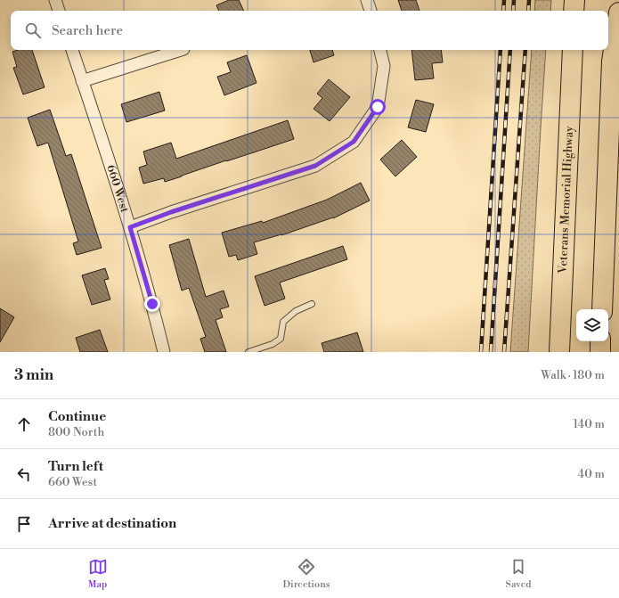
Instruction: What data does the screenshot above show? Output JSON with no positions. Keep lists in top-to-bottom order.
{
  "streets": {
    "highway": ["Veterans Memorial Highway"],
    "street": ["660 West"]
  },
  "page": {
    "search": "Search here",
    "heading": ["3 min", "Walk · 180 m"],
    "list": [
      ["Continue", "800 North", "140 m"],
      ["Turn left", "660 West", "40 m"],
      "Arrive at destination"
    ],
    "nav": ["Map", "Directions", "Saved"]
  }
}
